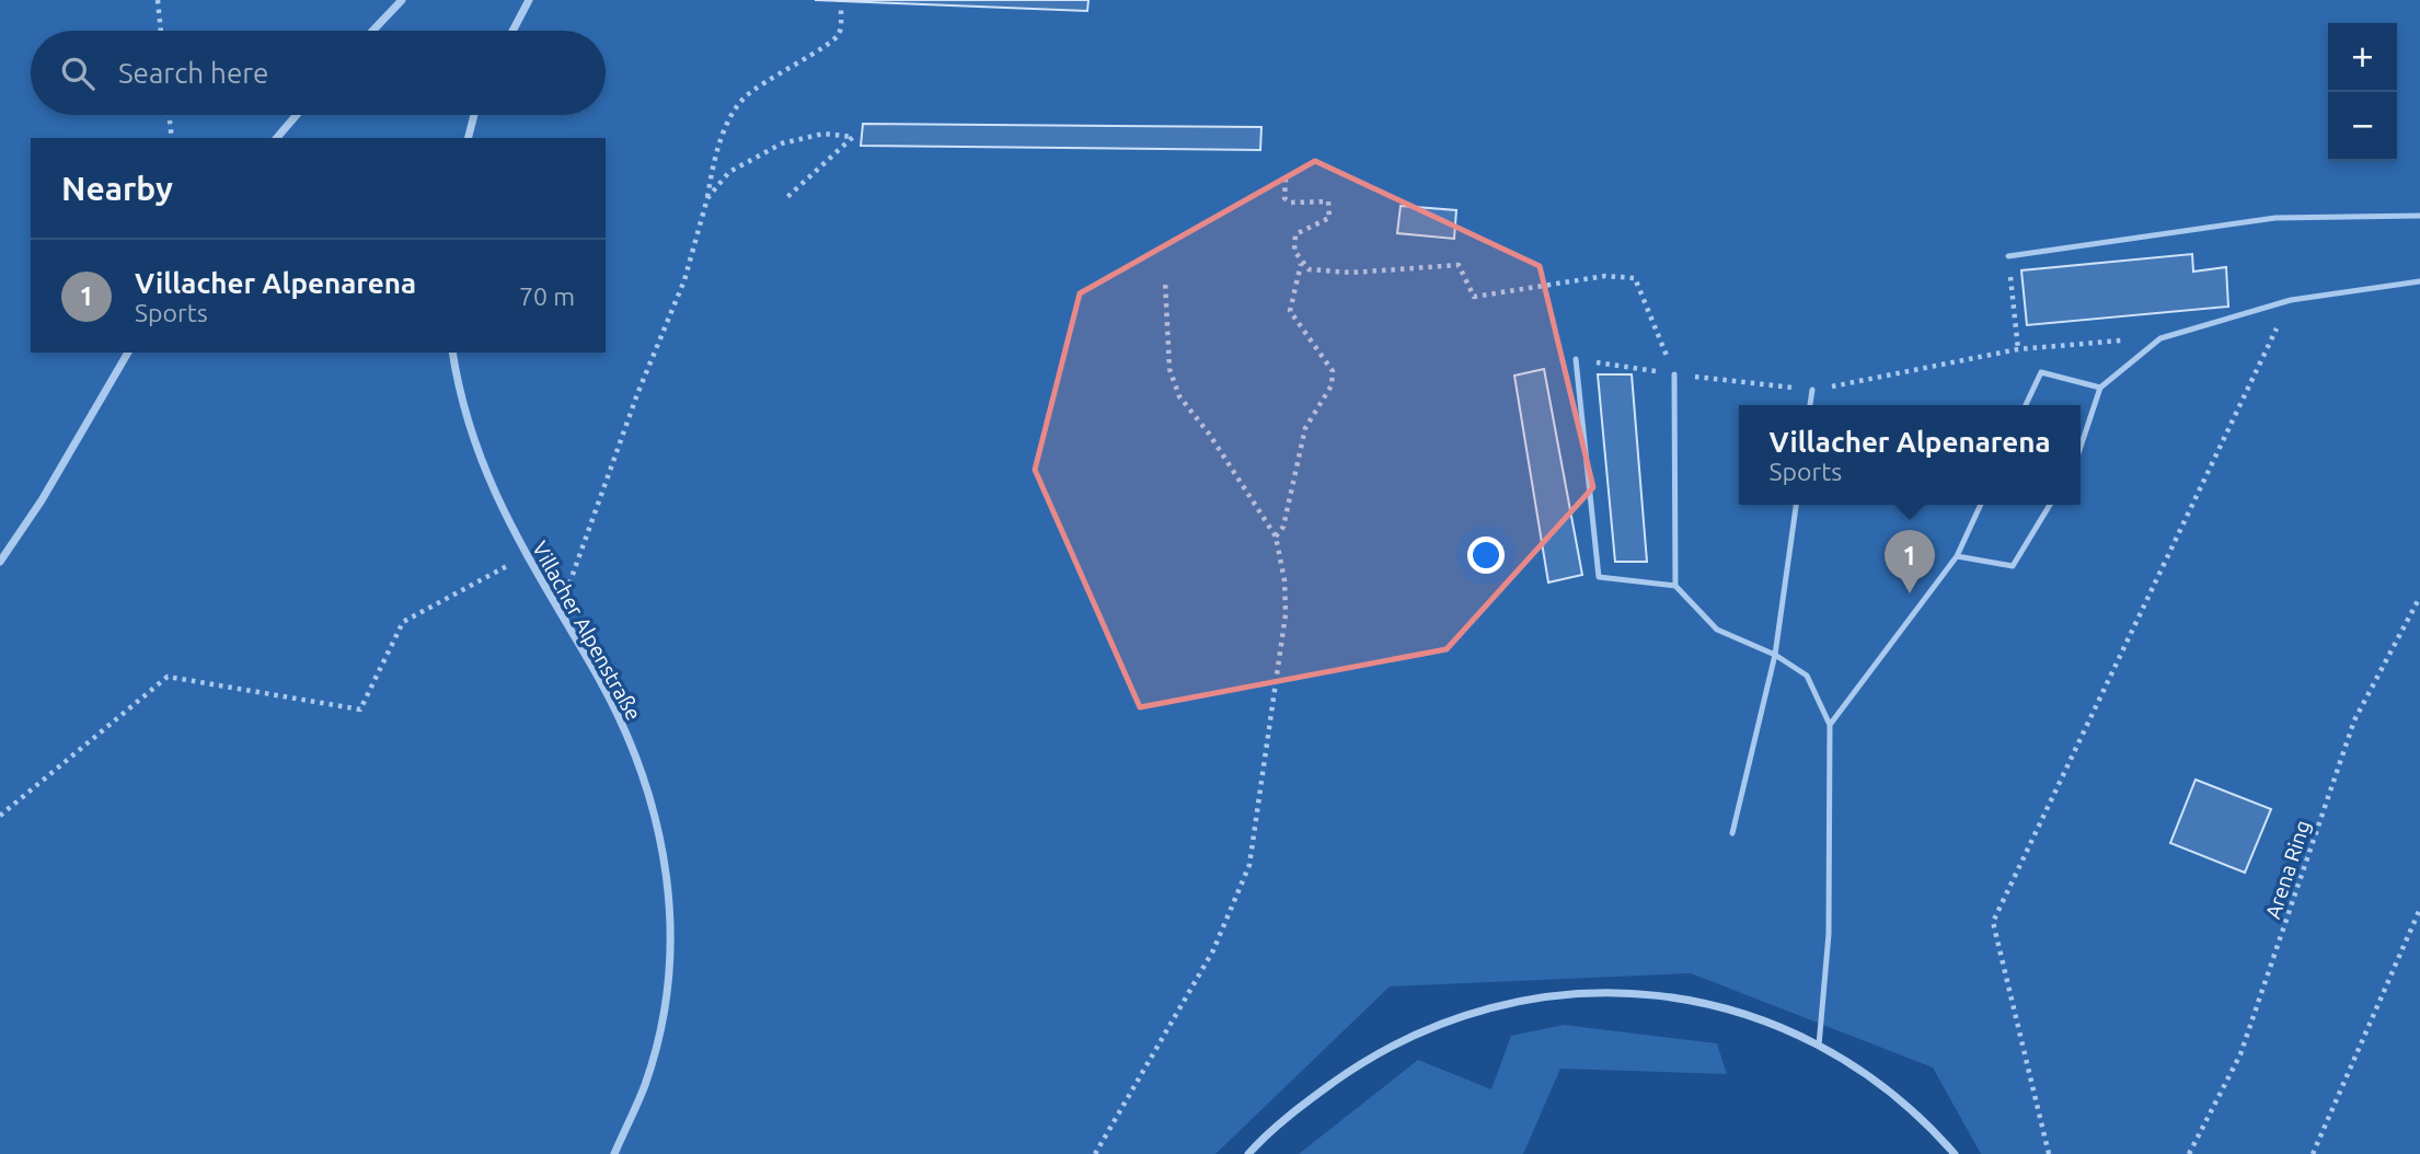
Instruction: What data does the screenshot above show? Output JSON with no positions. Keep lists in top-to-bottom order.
{
  "streets": {
    "street": ["Villacher Alpenstraße"],
    "path": ["Arena Ring"]
  },
  "page": {
    "map_buttons": ["+", "−"],
    "search": "Search here",
    "heading": "Nearby",
    "list": [
      {
        "mark": "1",
        "name": "Villacher Alpenarena",
        "note": "Sports",
        "value": "70 m"
      }
    ],
    "popup": ["Villacher Alpenarena", "Sports"],
    "pins": "1"
  }
}
